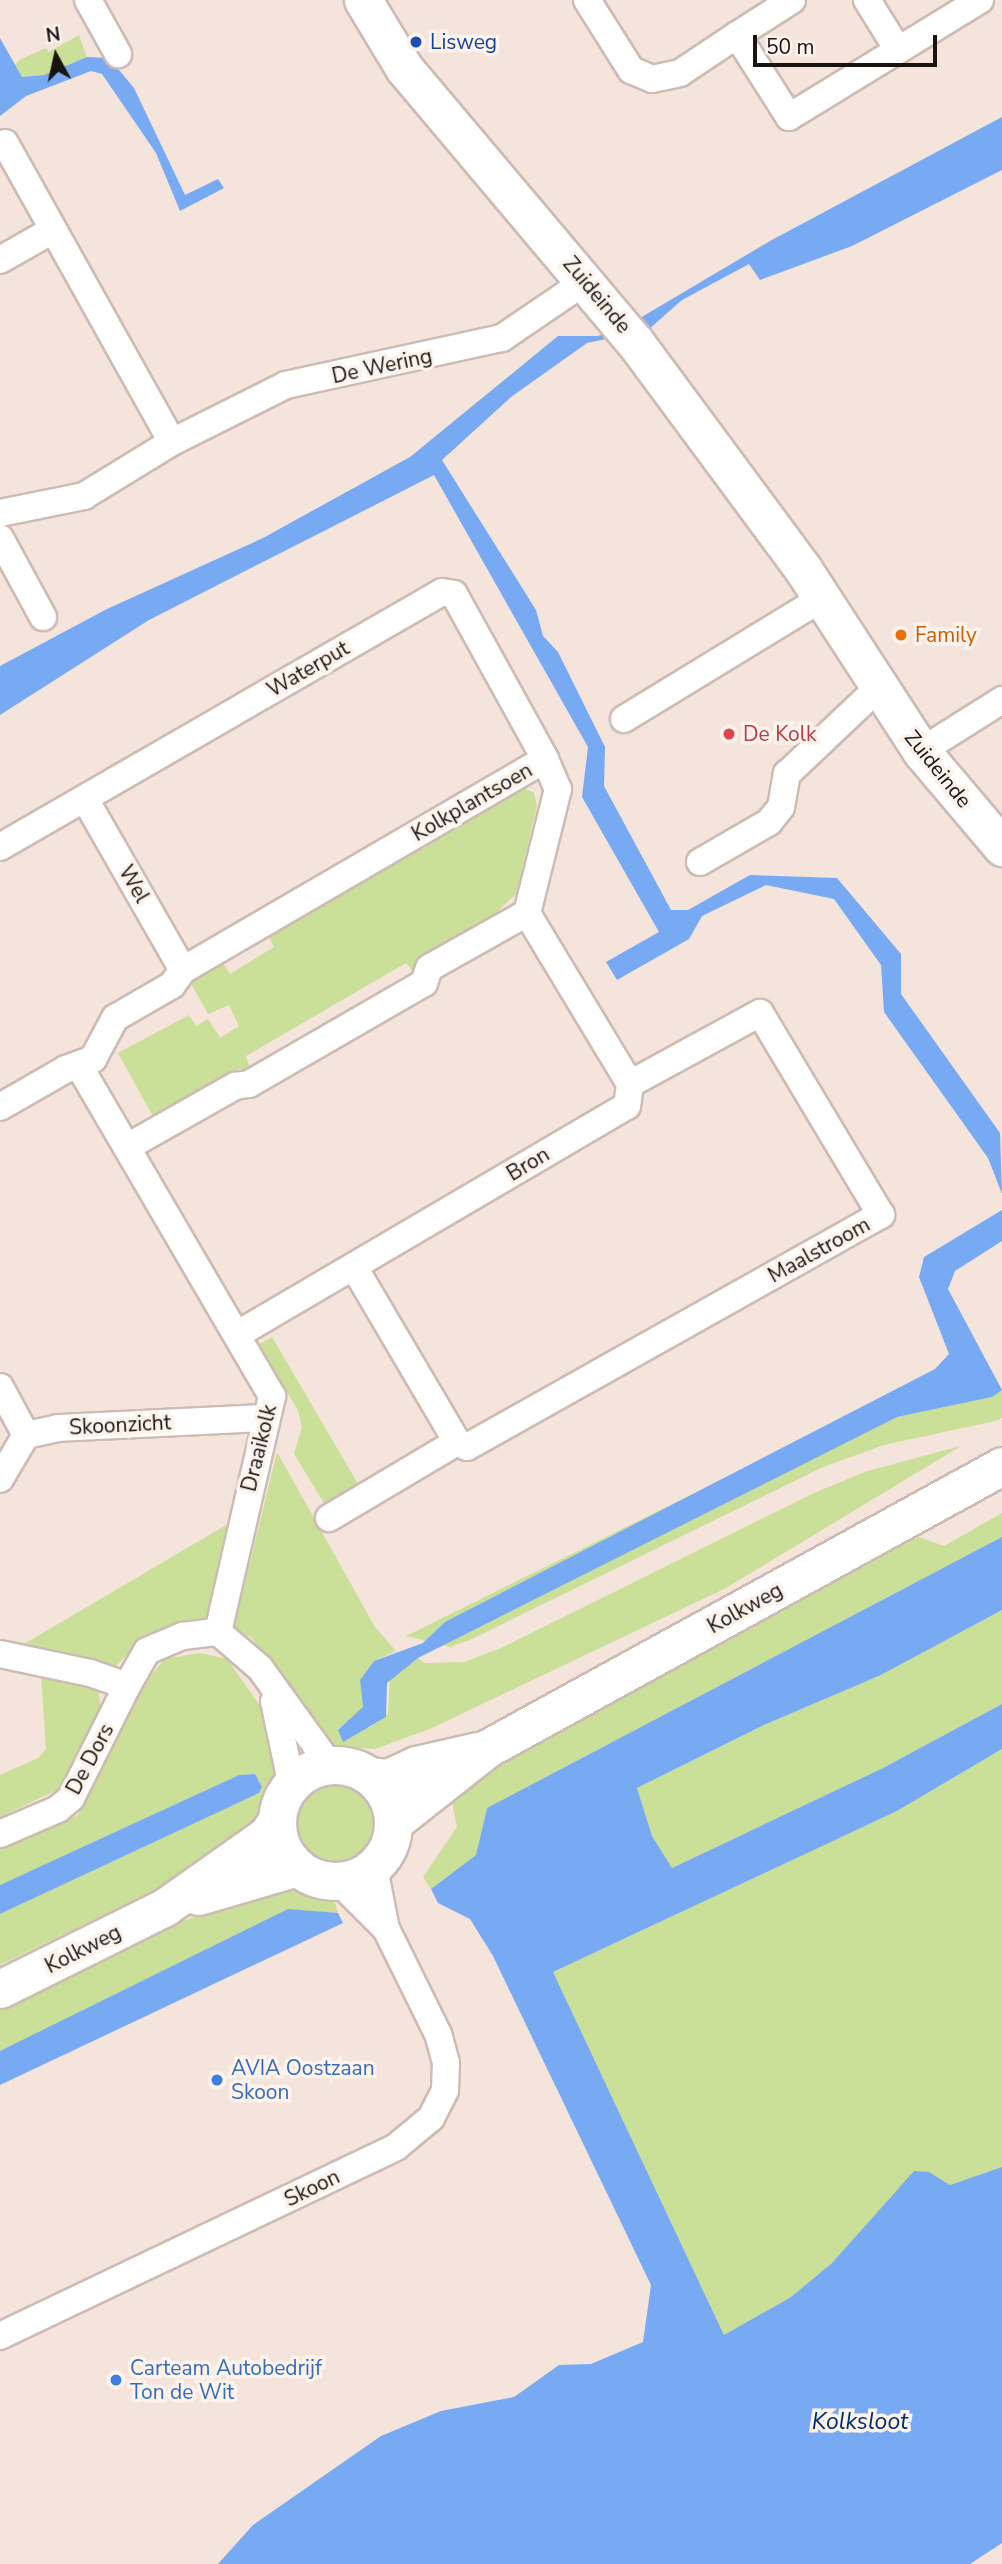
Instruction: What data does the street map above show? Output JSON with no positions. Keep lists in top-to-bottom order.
{
  "streets": {
    "street": [
      "Zuideinde",
      "De Wering",
      "Waterput",
      "Kolkplantsoen",
      "Wel",
      "Bron",
      "Maalstroom",
      "Skoonzicht",
      "Draaikolk",
      "Kolkweg",
      "De Dors",
      "Skoon"
    ]
  },
  "crossings": [
    ["Zuideinde", "De Wering"],
    ["Waterput", "Kolkplantsoen"],
    ["Waterput", "Wel"],
    ["Kolkplantsoen", "Wel"],
    ["Bron", "Maalstroom"],
    ["Bron", "Draaikolk"],
    ["Skoonzicht", "Draaikolk"],
    ["Kolkweg", "Skoon"]
  ],
  "water": ["Kolksloot"],
  "places": [
    "Lisweg",
    "Family",
    "De Kolk",
    "AVIA Oostzaan Skoon",
    "Carteam Autobedrijf Ton de Wit"
  ],
  "scale_bar": "50 m",
  "north": "top"
}
